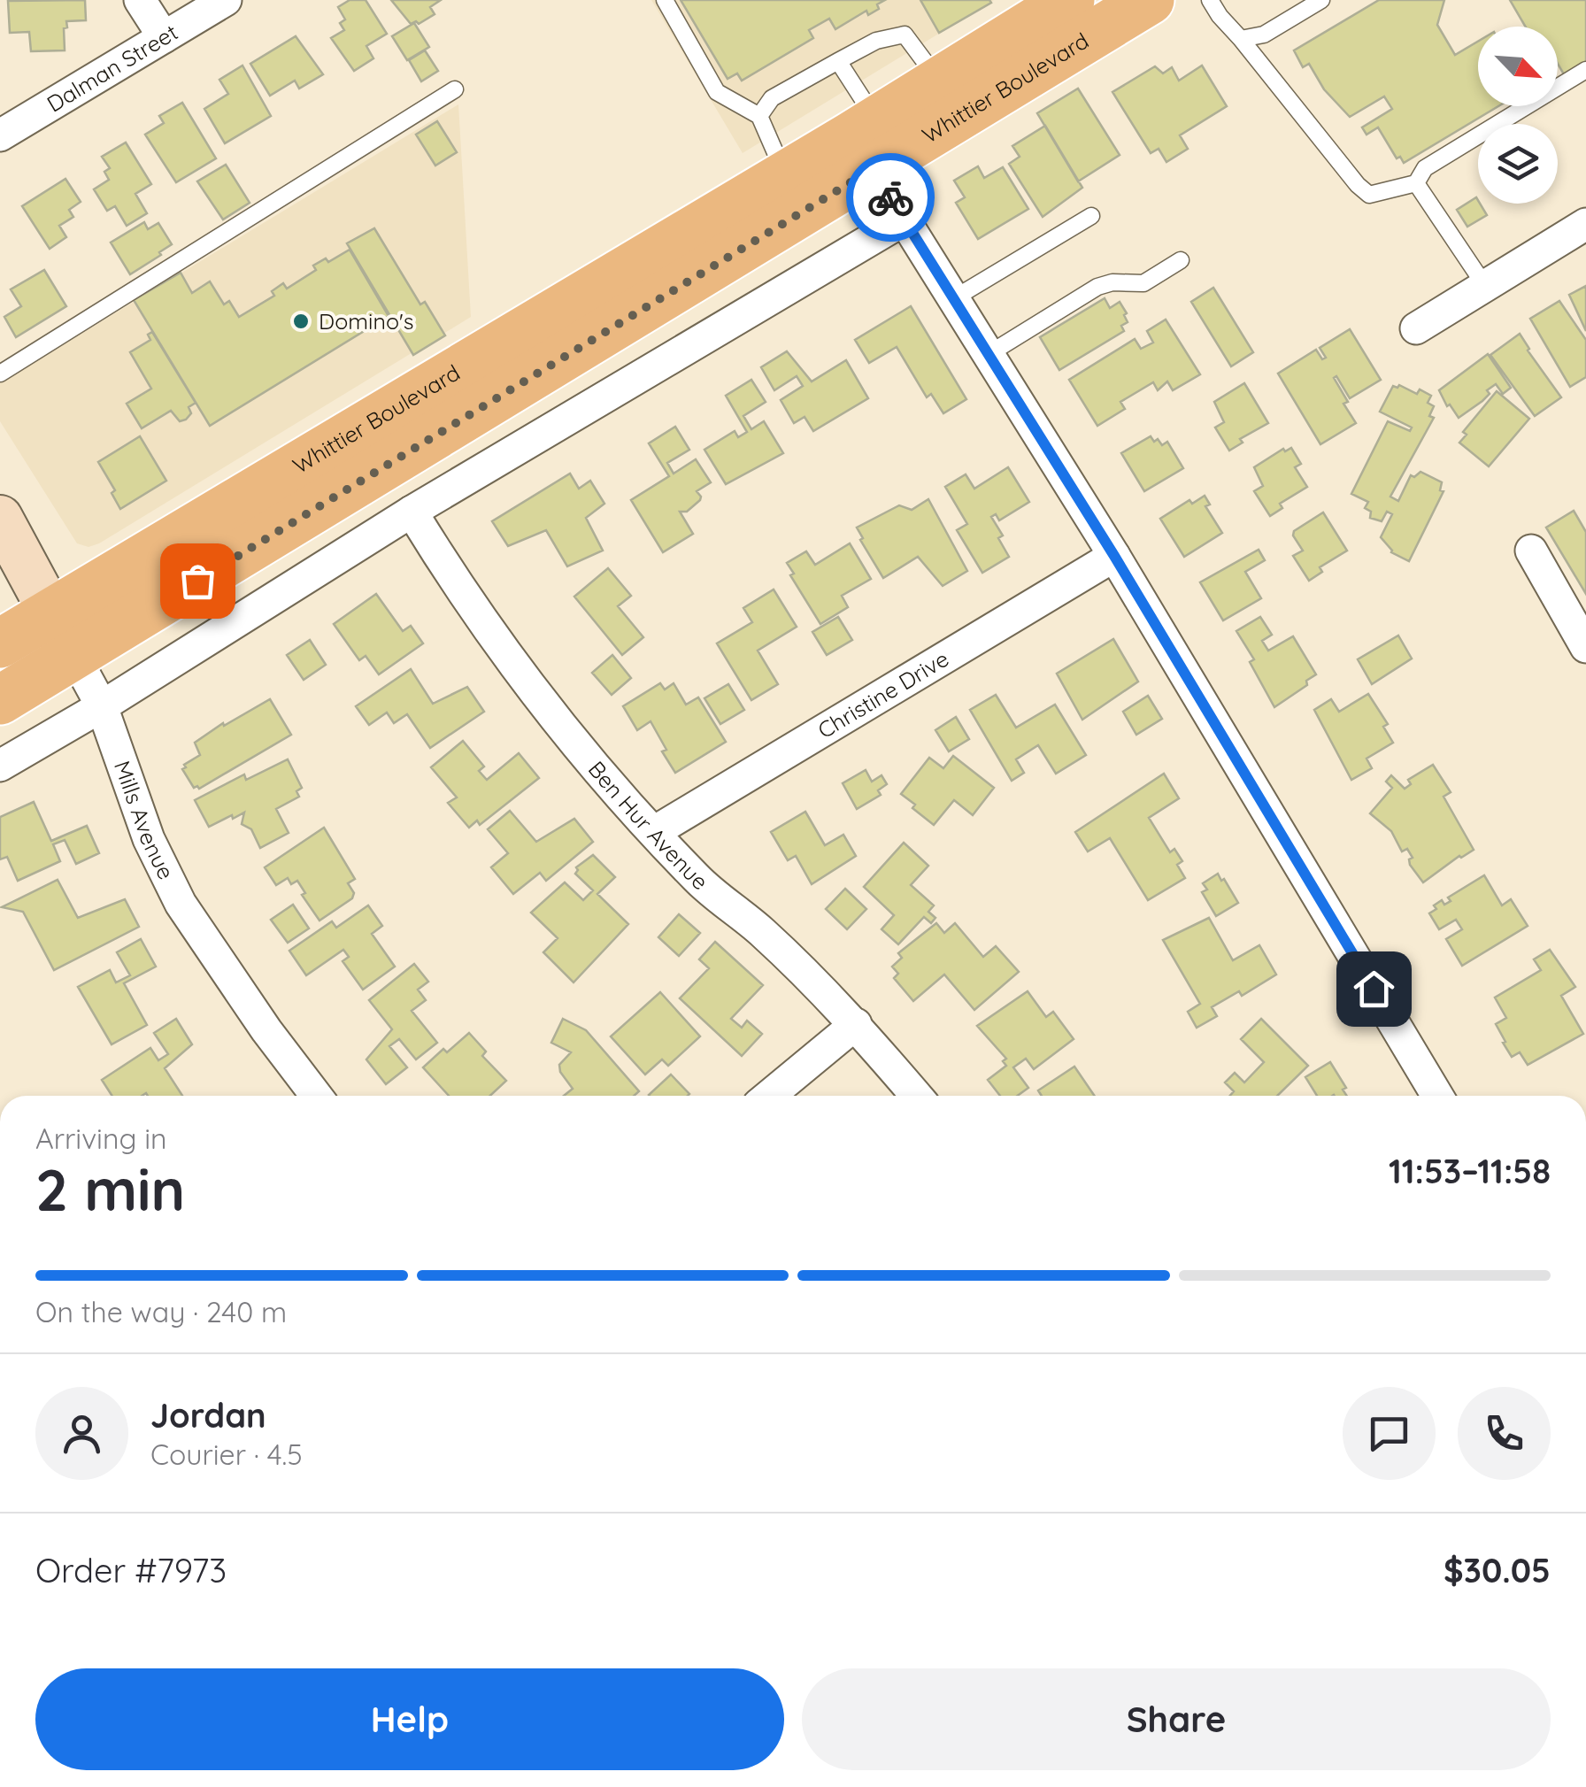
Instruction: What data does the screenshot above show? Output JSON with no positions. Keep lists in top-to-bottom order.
{
  "streets": {
    "main road": ["Whittier Boulevard"],
    "street": [
      "Dalman Street",
      "Christine Drive",
      "Mills Avenue",
      "Ben Hur Avenue"
    ]
  },
  "crossings": [
    ["Whittier Boulevard", "Mills Avenue"],
    ["Christine Drive", "Ben Hur Avenue"]
  ],
  "places": ["Domino's"],
  "north": "bottom right",
  "page": {
    "heading": ["2 min", "Arriving in", "11:53–11:58"],
    "panel": [
      "Jordan",
      "Courier · 4.5",
      "Order #7973",
      "$30.05"
    ],
    "bar": "On the way · 240 m",
    "buttons": ["Help", "Share"]
  }
}
